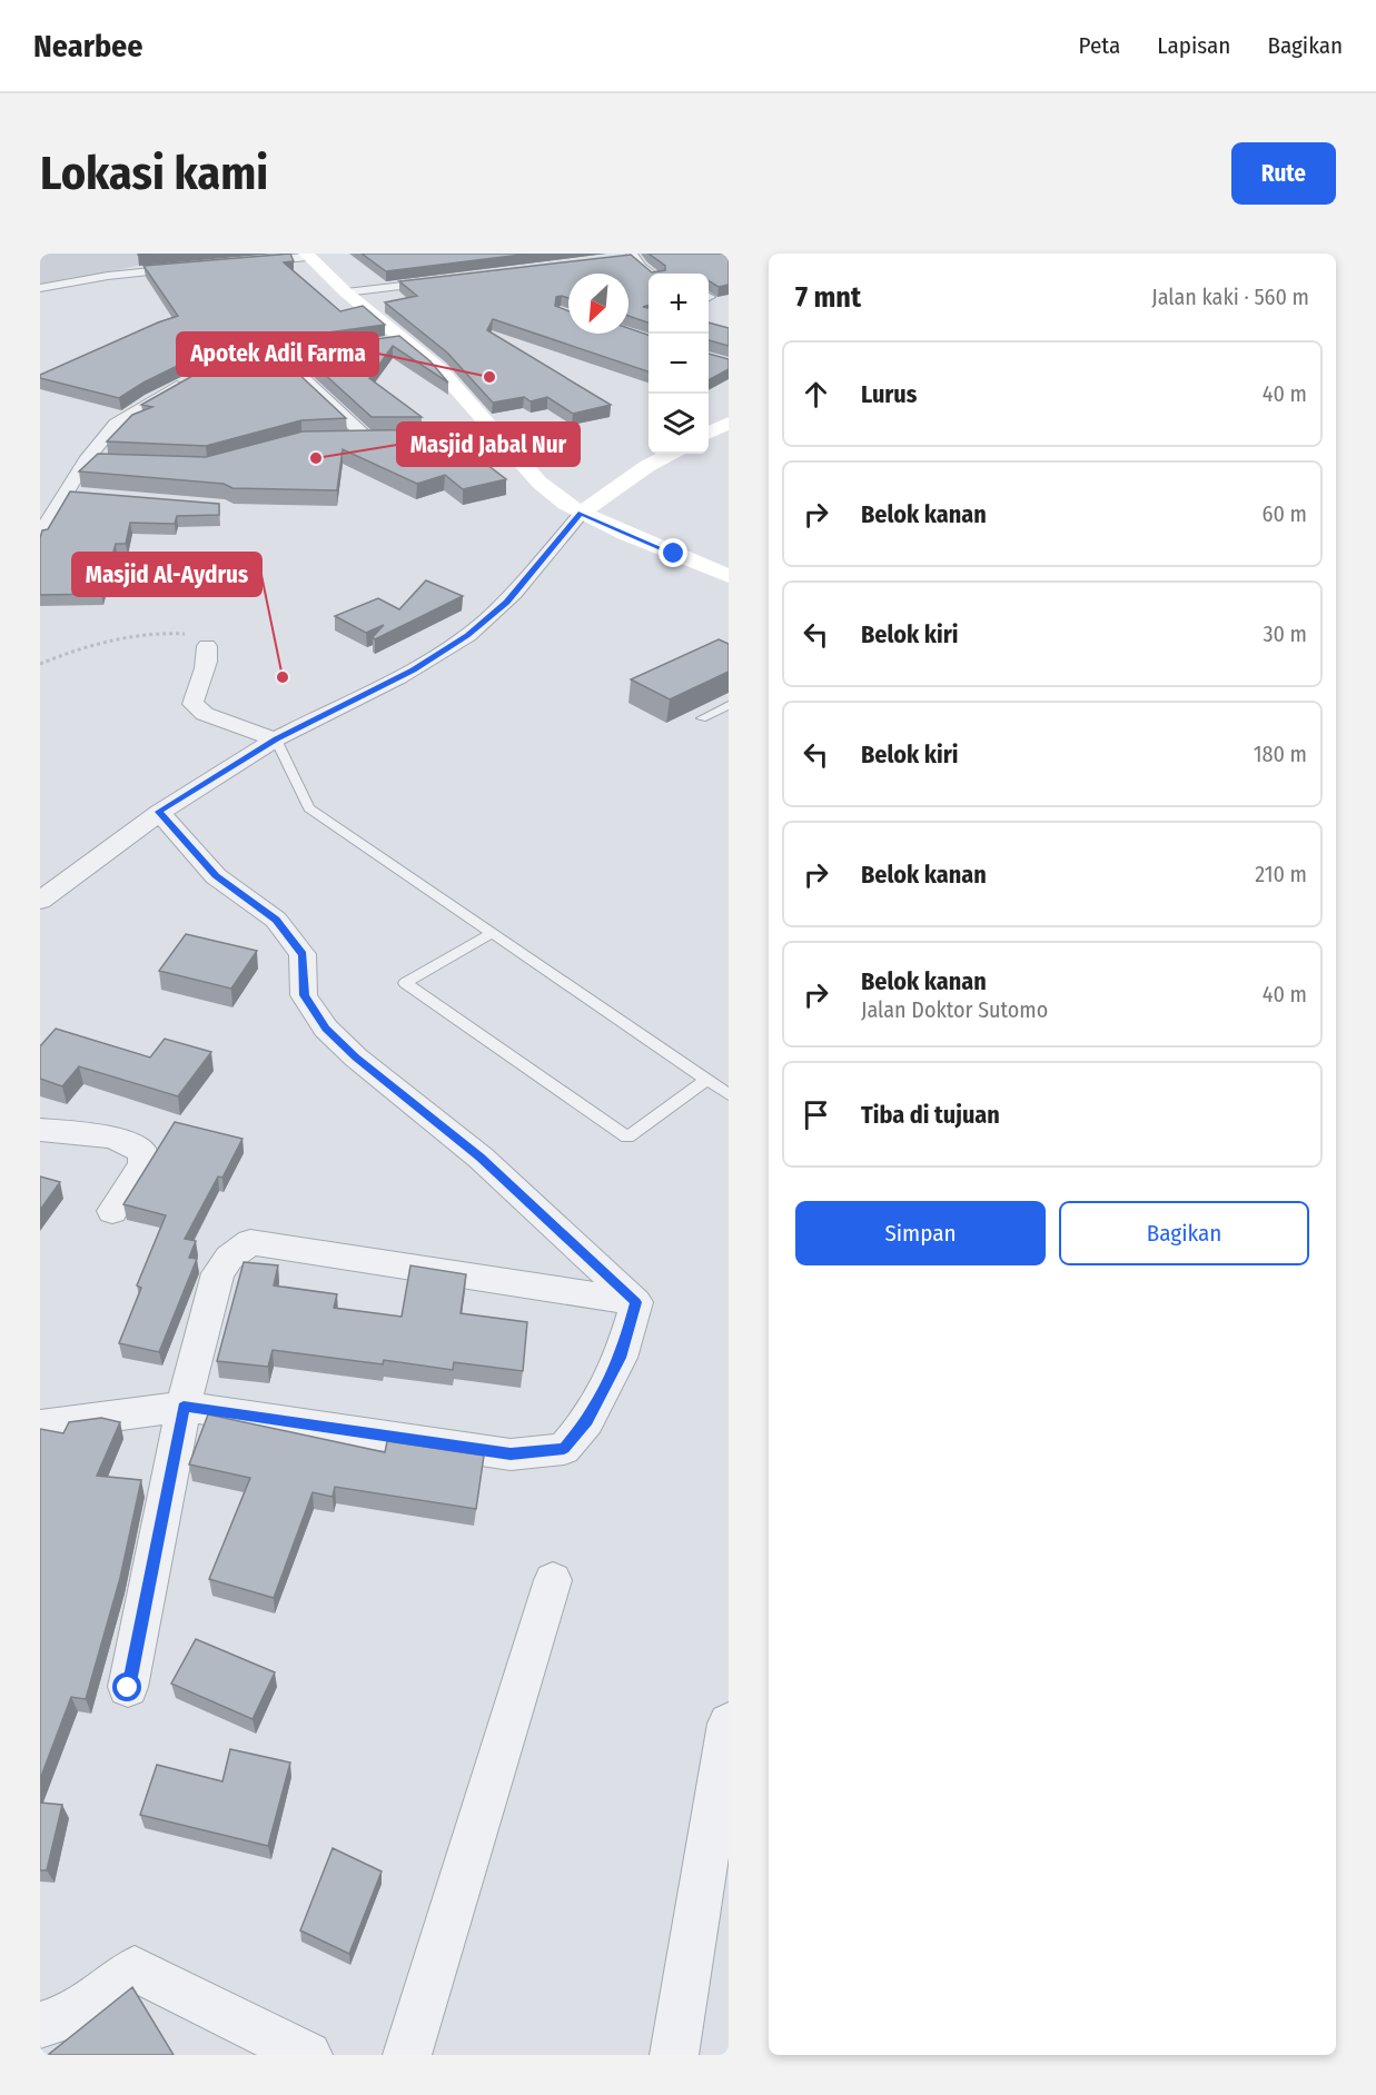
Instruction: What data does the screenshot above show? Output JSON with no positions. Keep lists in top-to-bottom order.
{
  "places": ["Apotek Adil Farma", "Masjid Jabal Nur", "Masjid Al-Aydrus"],
  "north": "bottom left",
  "page": {
    "header": "Nearbee",
    "nav": ["Peta", "Lapisan", "Bagikan"],
    "buttons": [
      "Rute",
      ["Simpan", "Bagikan"]
    ],
    "title": "Lokasi kami",
    "heading": ["7 mnt", "Jalan kaki · 560 m"],
    "map_buttons": ["+", "−"],
    "list": [
      ["Lurus", "40 m"],
      ["Belok kanan", "60 m"],
      ["Belok kiri", "30 m"],
      ["Belok kiri", "180 m"],
      ["Belok kanan", "210 m"],
      ["Belok kanan", "Jalan Doktor Sutomo", "40 m"],
      "Tiba di tujuan"
    ]
  }
}
